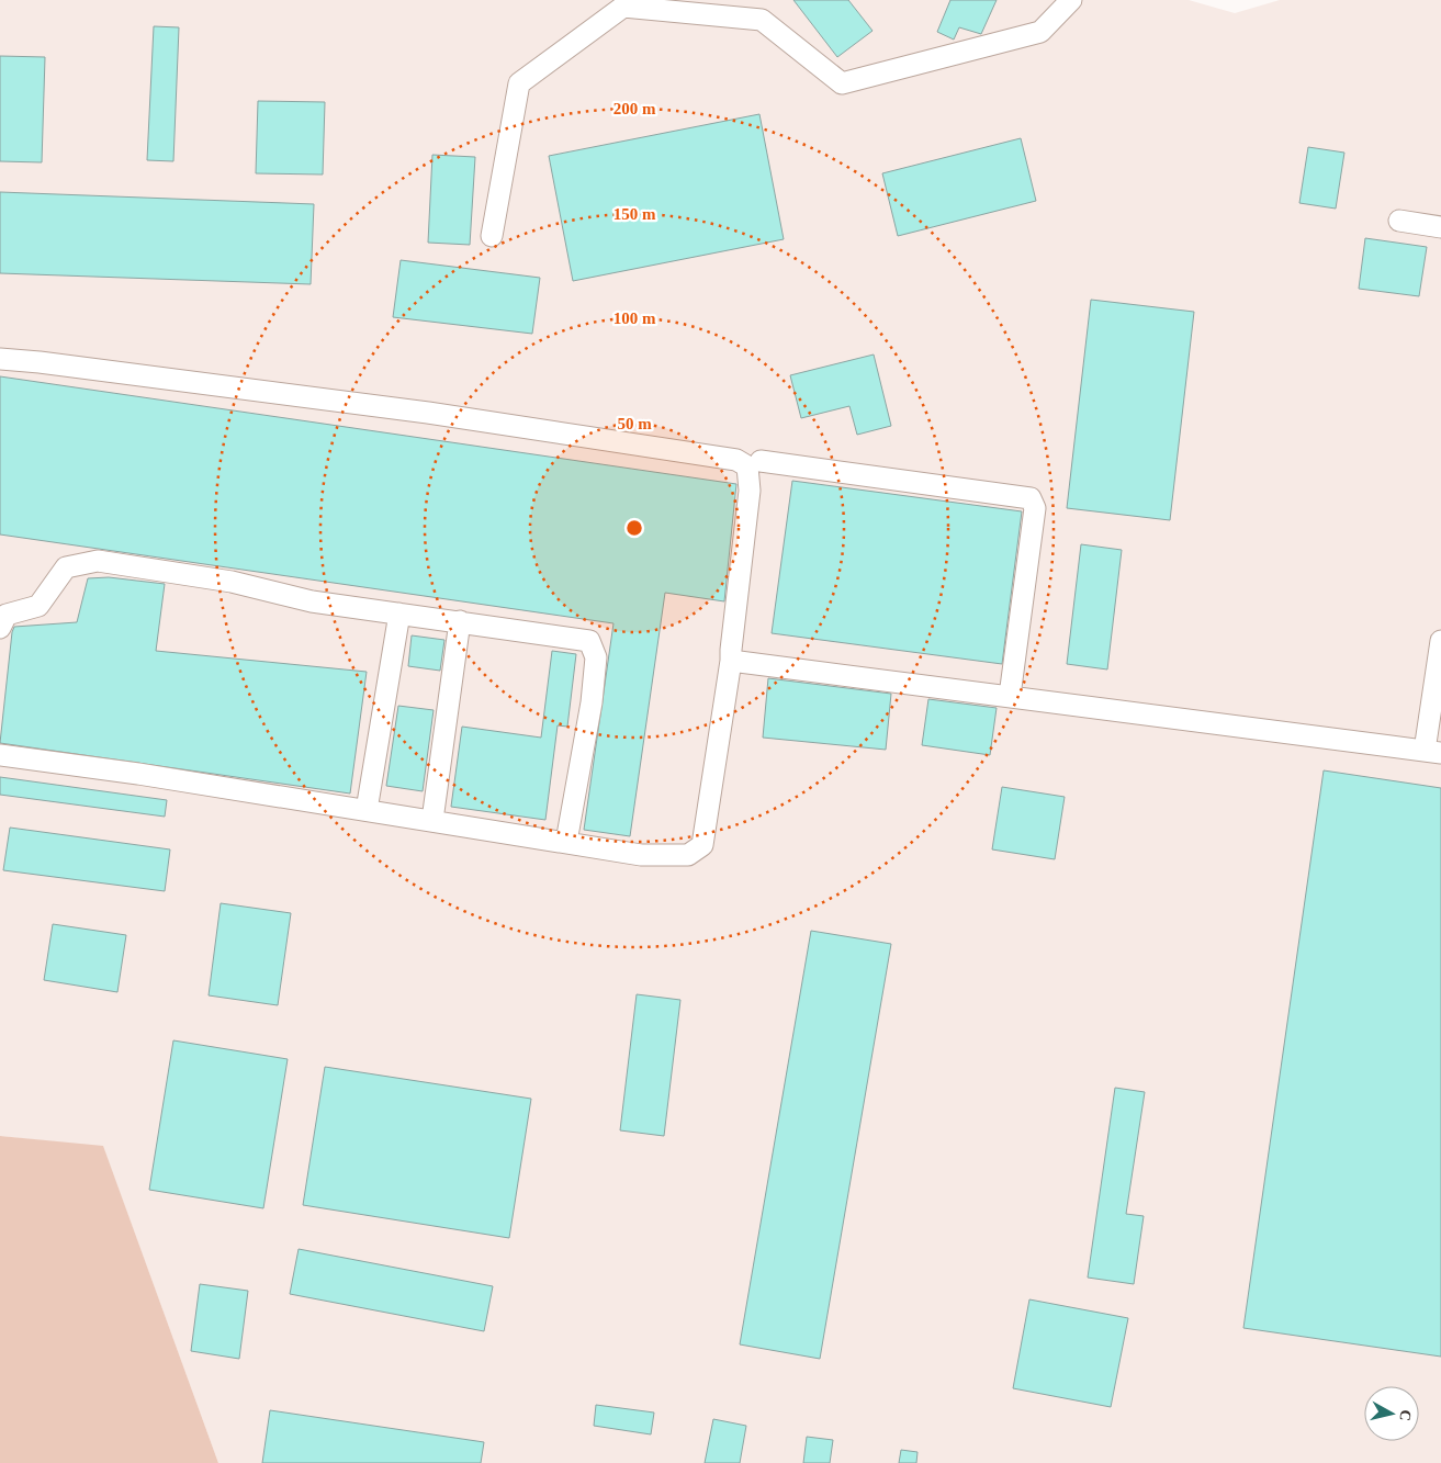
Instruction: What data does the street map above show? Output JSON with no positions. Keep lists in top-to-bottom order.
{
  "north": "right",
  "rings": [
    "200 m",
    "150 m",
    "100 m",
    "50 m"
  ]
}
